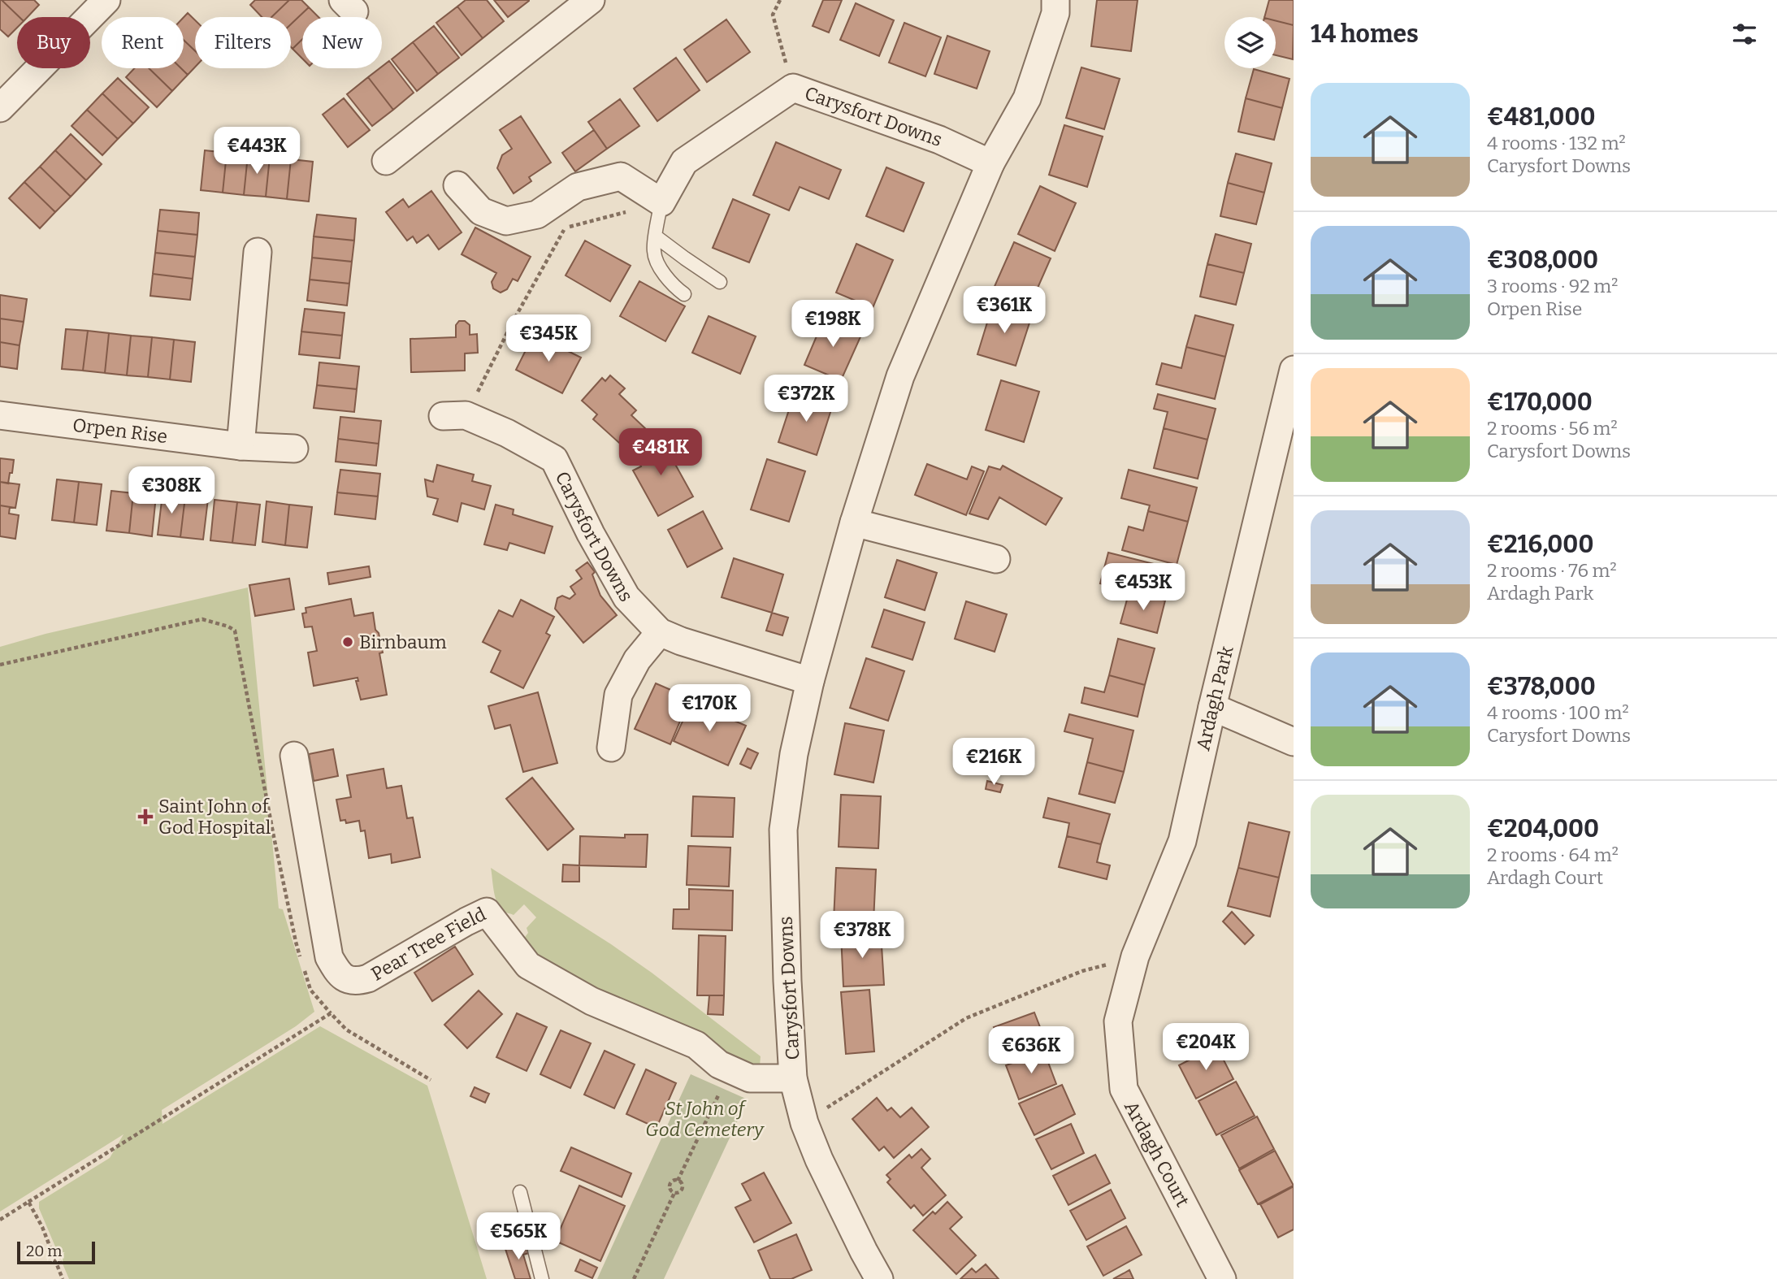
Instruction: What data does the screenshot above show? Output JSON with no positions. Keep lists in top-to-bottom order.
{
  "streets": {
    "street": [
      "Carysfort Downs",
      "Orpen Rise",
      "Ardagh Park",
      "Pear Tree Field",
      "Ardagh Court"
    ]
  },
  "crossings": [
    ["Carysfort Downs", "Pear Tree Field"],
    ["Ardagh Park", "Ardagh Court"]
  ],
  "parks": ["St John of God Cemetery"],
  "places": {
    "other": ["Birnbaum"],
    "health": ["Saint John of God Hospital"]
  },
  "scale_bar": "20 m",
  "page": {
    "heading": "14 homes",
    "chip": [
      "Buy",
      "Rent",
      "Filters",
      "New"
    ],
    "list": [
      {
        "name": "€481,000",
        "note": "4 rooms · 132 m² · Carysfort Downs"
      },
      {
        "name": "€308,000",
        "note": "3 rooms · 92 m² · Orpen Rise"
      },
      {
        "name": "€170,000",
        "note": "2 rooms · 56 m² · Carysfort Downs"
      },
      {
        "name": "€216,000",
        "note": "2 rooms · 76 m² · Ardagh Park"
      },
      {
        "name": "€378,000",
        "note": "4 rooms · 100 m² · Carysfort Downs"
      },
      {
        "name": "€204,000",
        "note": "2 rooms · 64 m² · Ardagh Court"
      }
    ],
    "price": [
      "€443K",
      "€361K",
      "€198K",
      "€345K",
      "€372K",
      "€481K",
      "€308K",
      "€453K",
      "€170K",
      "€216K",
      "€378K",
      "€204K",
      "€636K",
      "€565K"
    ],
    "scale": "20 m"
  }
}
